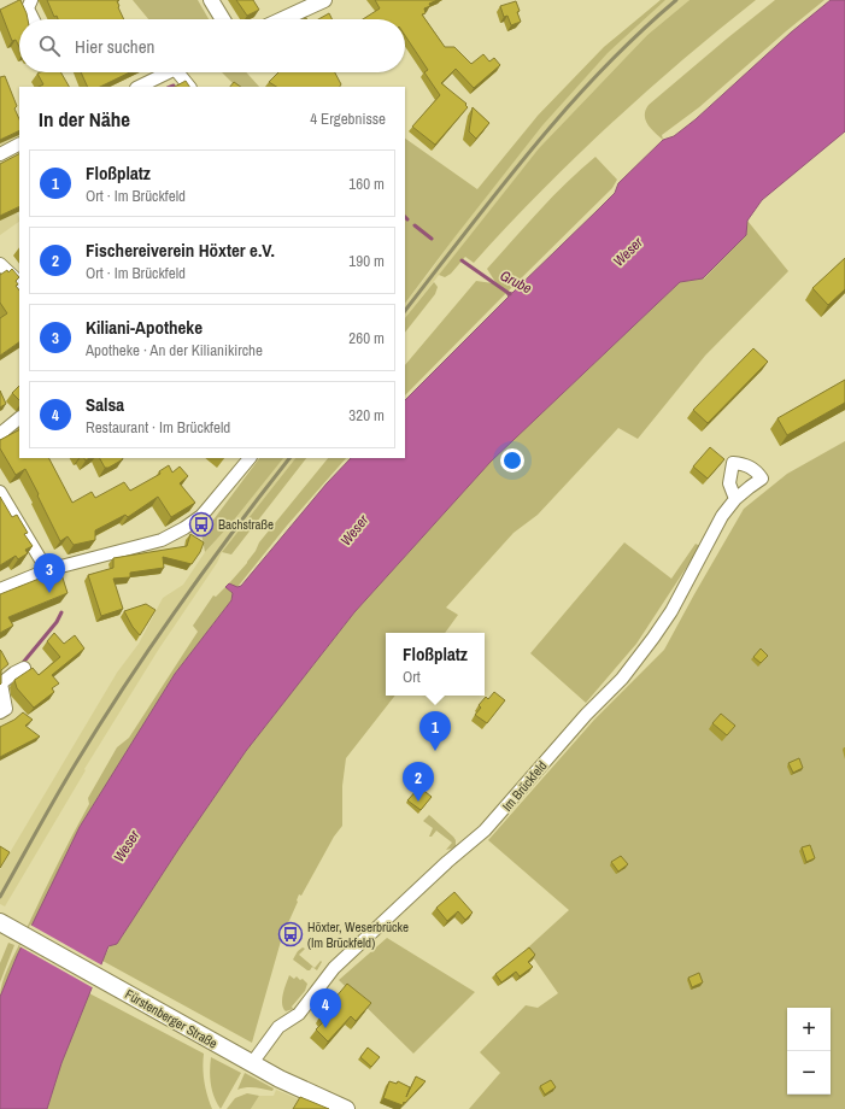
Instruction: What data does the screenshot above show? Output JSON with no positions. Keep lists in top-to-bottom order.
{
  "streets": {
    "main road": ["Fürstenberger Straße"],
    "street": ["Im Brückfeld"]
  },
  "crossings": [
    ["Im Brückfeld", "Fürstenberger Straße"]
  ],
  "water": ["Weser", "Grube"],
  "places": {
    "bus stop": ["Bachstraße", "Höxter, Weserbrücke (Im Brückfeld)"]
  },
  "page": {
    "search": "Hier suchen",
    "heading": ["In der Nähe", "4 Ergebnisse"],
    "list": [
      {
        "mark": "1",
        "name": "Floßplatz",
        "note": "Ort · Im Brückfeld",
        "value": "160 m"
      },
      {
        "mark": "2",
        "name": "Fischereiverein Höxter e.V.",
        "note": "Ort · Im Brückfeld",
        "value": "190 m"
      },
      {
        "mark": "3",
        "name": "Kiliani-Apotheke",
        "note": "Apotheke · An der Kilianikirche",
        "value": "260 m"
      },
      {
        "mark": "4",
        "name": "Salsa",
        "note": "Restaurant · Im Brückfeld",
        "value": "320 m"
      }
    ],
    "pins": [
      "3",
      "1",
      "2",
      "4"
    ],
    "popup": ["Floßplatz", "Ort"],
    "map_buttons": ["+", "−"]
  }
}
